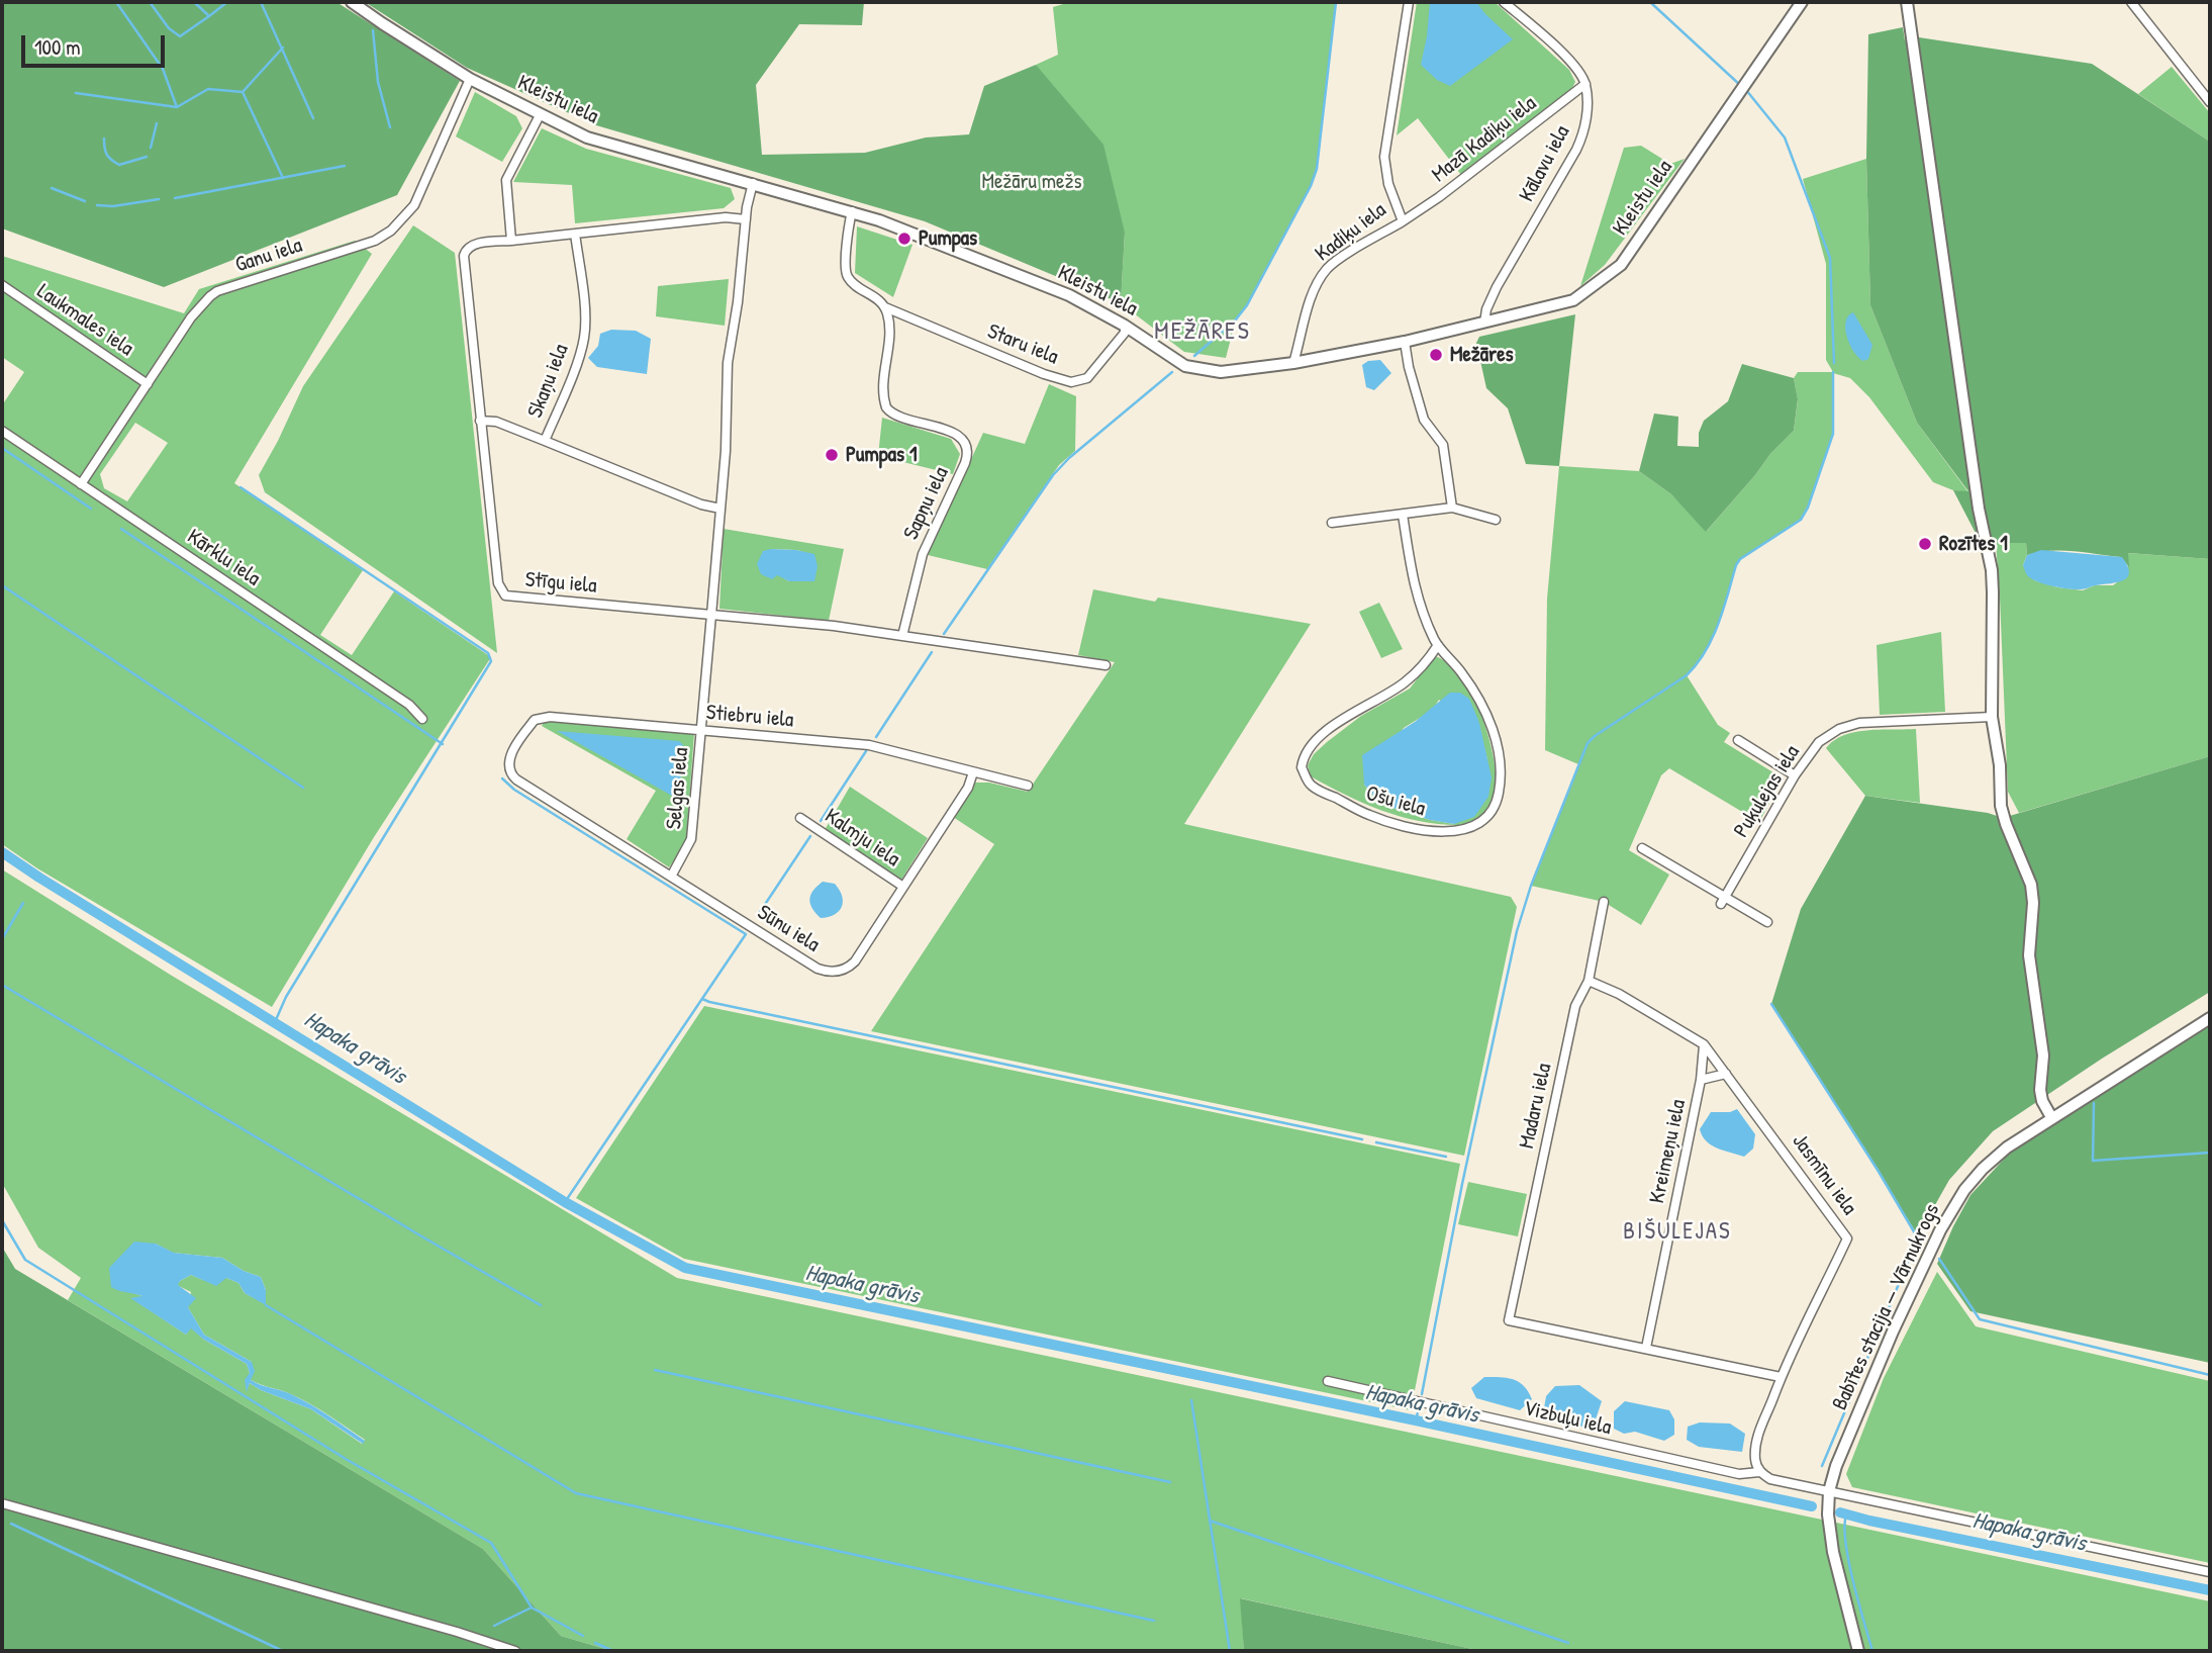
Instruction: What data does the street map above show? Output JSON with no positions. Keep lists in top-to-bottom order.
{
  "streets": {
    "street": [
      "Kleistu iela",
      "Mazā Kadiķu iela",
      "Kālavu iela",
      "Kadiķu iela",
      "Ganu iela",
      "Laukmales iela",
      "Staru iela",
      "Skaņu iela",
      "Sapņu iela",
      "Kārklu iela",
      "Stīgu iela",
      "Stiebru iela",
      "Selgas iela",
      "Puķulejas iela",
      "Ošu iela",
      "Kalmju iela",
      "Sūnu iela",
      "Madaru iela",
      "Kreimeņu iela",
      "Jasmīnu iela",
      "Babītes stacija — Vārnukrogs",
      "Vizbuļu iela"
    ]
  },
  "crossings": [
    ["Kleistu iela", "Kālavu iela"],
    ["Kleistu iela", "Kadiķu iela"],
    ["Kleistu iela", "Ganu iela"],
    ["Kleistu iela", "Staru iela"],
    ["Mazā Kadiķu iela", "Kālavu iela"],
    ["Mazā Kadiķu iela", "Kadiķu iela"],
    ["Ganu iela", "Laukmales iela"],
    ["Ganu iela", "Kārklu iela"],
    ["Staru iela", "Sapņu iela"],
    ["Skaņu iela", "Stīgu iela"],
    ["Stīgu iela", "Selgas iela"],
    ["Stiebru iela", "Selgas iela"],
    ["Stiebru iela", "Sūnu iela"],
    ["Selgas iela", "Sūnu iela"],
    ["Kalmju iela", "Sūnu iela"],
    ["Madaru iela", "Kreimeņu iela"],
    ["Madaru iela", "Jasmīnu iela"],
    ["Kreimeņu iela", "Jasmīnu iela"],
    ["Jasmīnu iela", "Vizbuļu iela"]
  ],
  "districts": ["MEŽĀRES", "BIŠULEJAS"],
  "water": ["Hapaka grāvis"],
  "parks": ["Mežāru mežs"],
  "places": [
    "Pumpas",
    "Mežāres",
    "Pumpas 1",
    "Rozītes 1"
  ],
  "scale_bar": "100 m"
}
